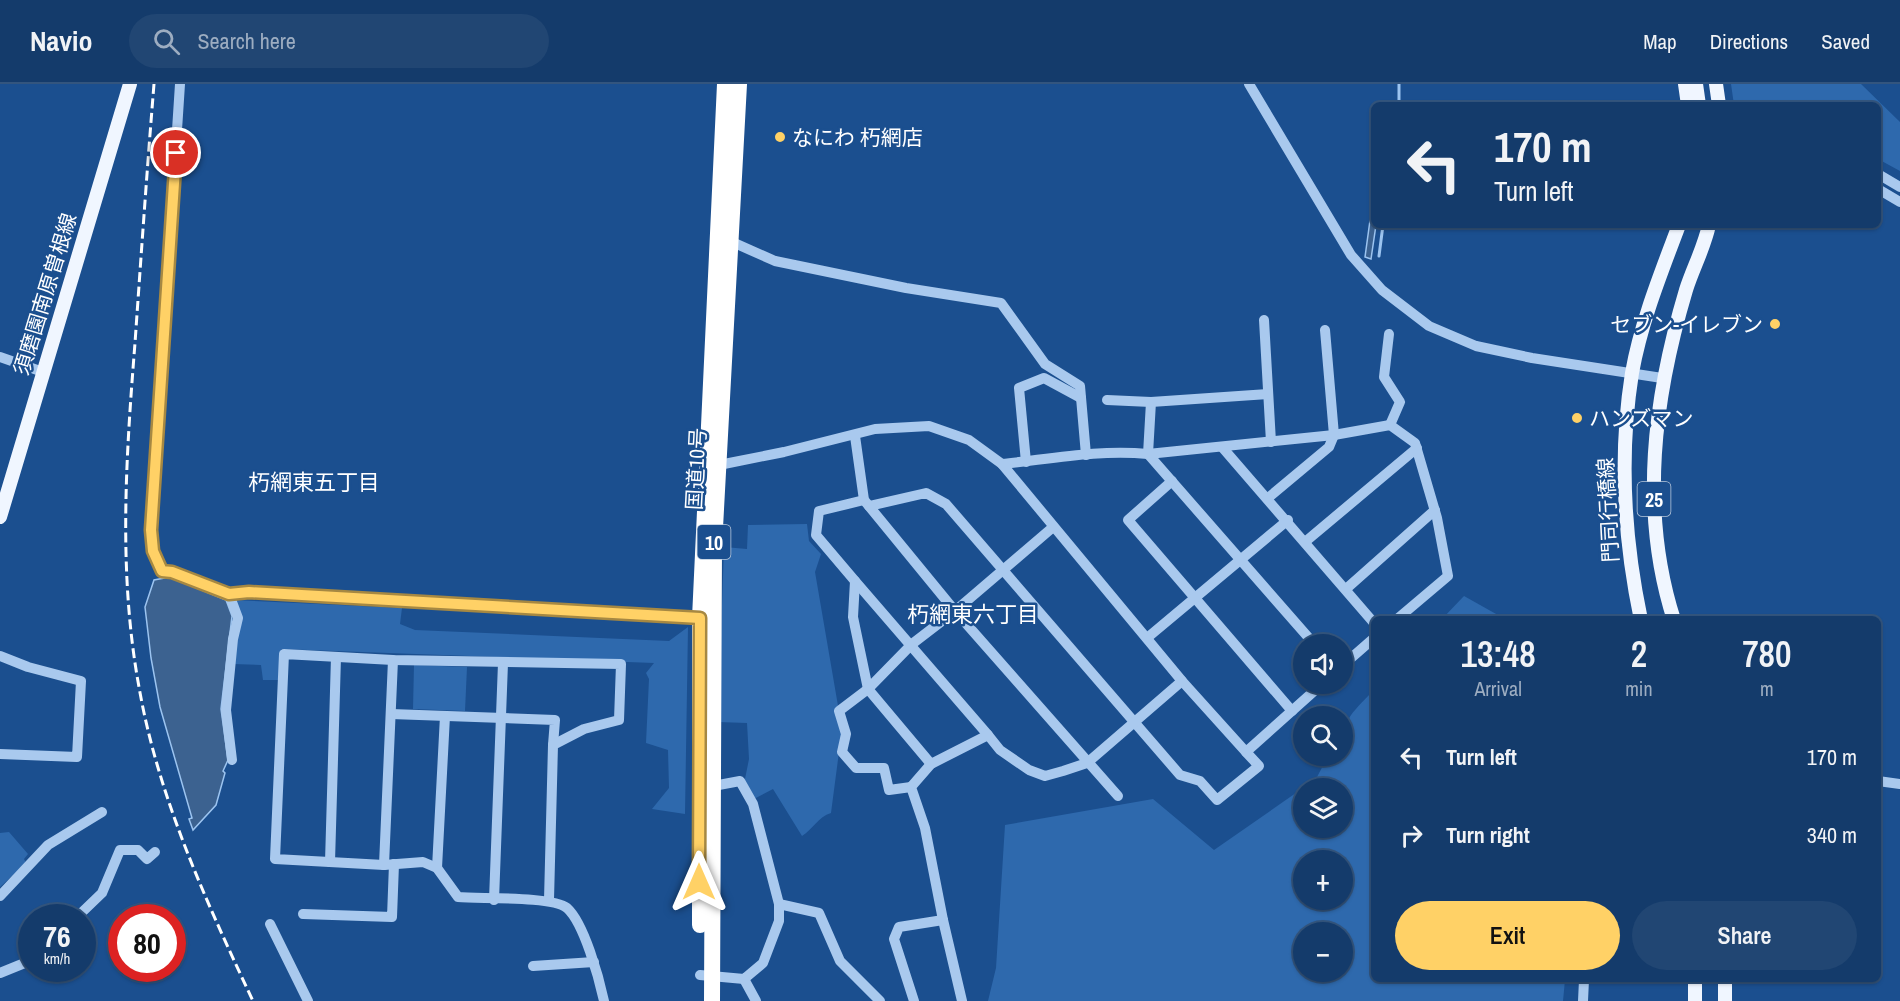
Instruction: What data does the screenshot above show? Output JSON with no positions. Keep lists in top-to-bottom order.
{
  "streets": {
    "highway": ["国道10号", "10"],
    "main road": ["須磨園南原曽根線", "25", "門司行橋線"]
  },
  "districts": ["朽網東五丁目", "朽網東六丁目"],
  "places": ["なにわ 朽網店", "セブン-イレブン", "ハンズマン"],
  "page": {
    "header": "Navio",
    "search": "Search here",
    "nav": ["Map", "Directions", "Saved"],
    "turn": ["170 m", "Turn left"],
    "eta": [
      "13:48",
      "Arrival",
      "2",
      "min",
      "780",
      "m"
    ],
    "map_buttons": ["+", "−"],
    "list": [
      {
        "name": "Turn left",
        "value": "170 m"
      },
      {
        "name": "Turn right",
        "value": "340 m"
      }
    ],
    "buttons": ["Exit", "Share"],
    "speed": "76 km/h",
    "limit": "80"
  }
}
